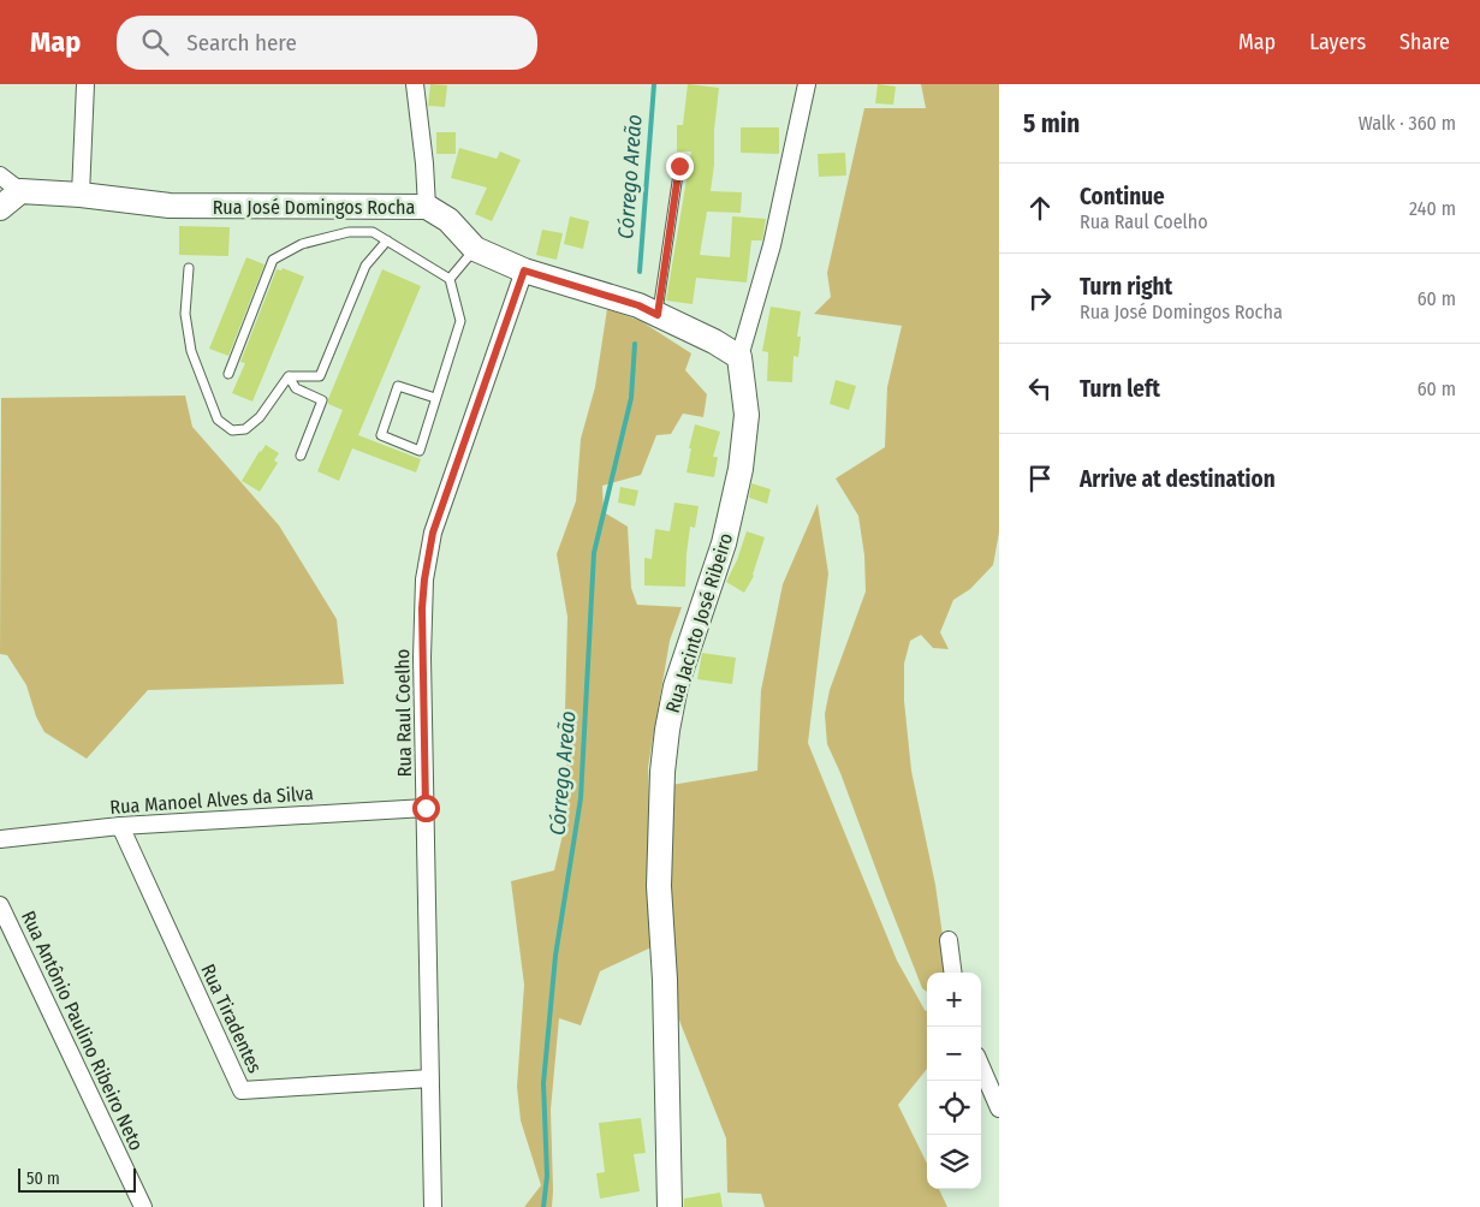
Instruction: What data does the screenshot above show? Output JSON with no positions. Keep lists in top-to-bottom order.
{
  "streets": {
    "street": [
      "Rua José Domingos Rocha",
      "Rua Jacinto José Ribeiro",
      "Rua Raul Coelho",
      "Rua Manoel Alves da Silva",
      "Rua Tiradentes",
      "Rua Antônio Paulino Ribeiro Neto"
    ]
  },
  "crossings": [
    ["Rua José Domingos Rocha", "Rua Jacinto José Ribeiro"],
    ["Rua José Domingos Rocha", "Rua Raul Coelho"],
    ["Rua Raul Coelho", "Rua Manoel Alves da Silva"],
    ["Rua Raul Coelho", "Rua Tiradentes"],
    ["Rua Manoel Alves da Silva", "Rua Tiradentes"]
  ],
  "water": ["Córrego Areão"],
  "scale_bar": "50 m",
  "page": {
    "header": "Map",
    "search": "Search here",
    "nav": ["Map", "Layers", "Share"],
    "heading": ["5 min", "Walk · 360 m"],
    "list": [
      ["Continue", "Rua Raul Coelho", "240 m"],
      ["Turn right", "Rua José Domingos Rocha", "60 m"],
      ["Turn left", "60 m"],
      "Arrive at destination"
    ],
    "map_buttons": ["+", "−"],
    "scale": "50 m"
  }
}
